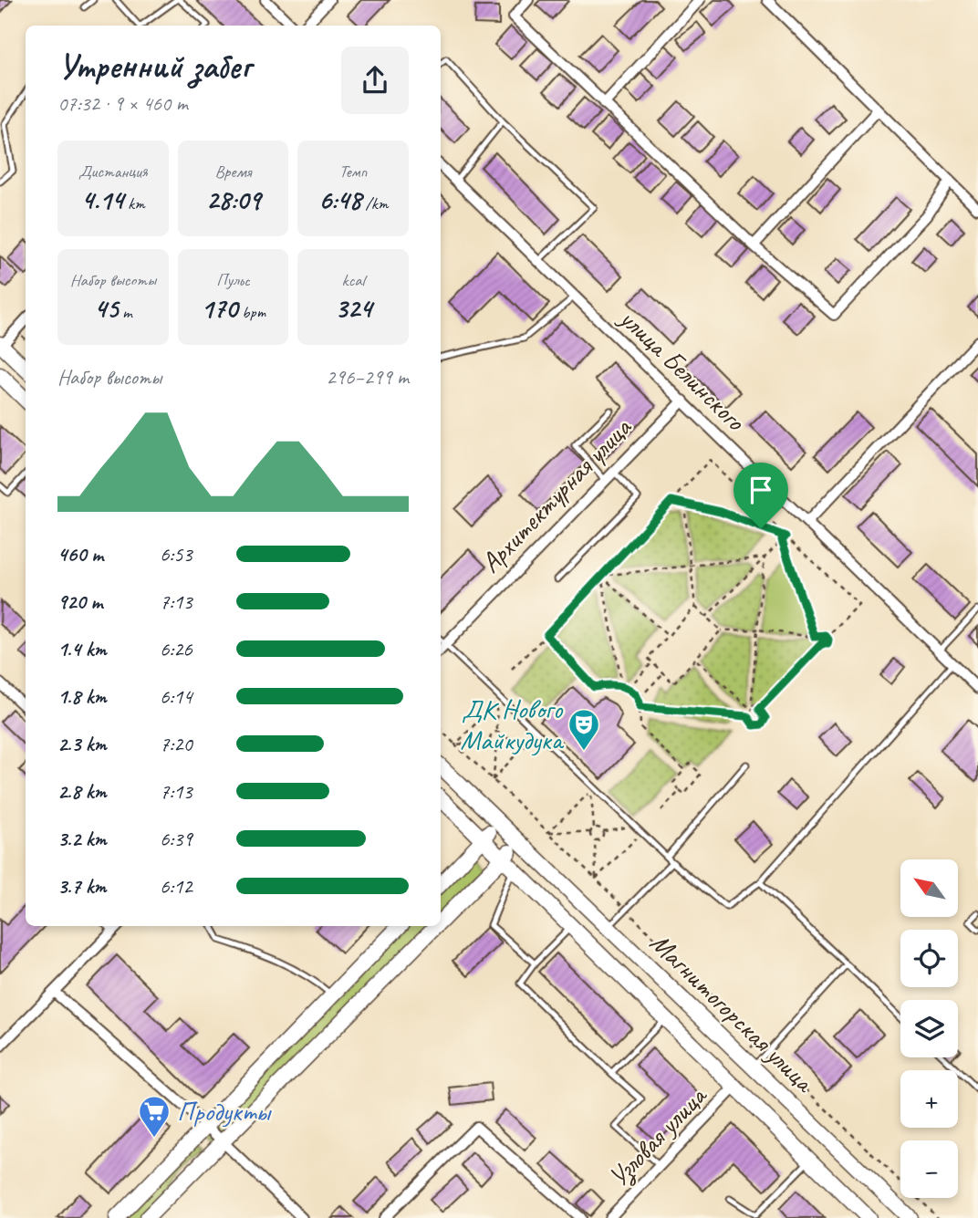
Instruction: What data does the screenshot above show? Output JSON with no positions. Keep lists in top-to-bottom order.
{
  "streets": {
    "main road": ["Магнитогорская улица"],
    "street": ["улица Белинского", "Архитектурная улица", "Узловая улица"]
  },
  "crossings": [
    ["улица Белинского", "Архитектурная улица"],
    ["Магнитогорская улица", "Узловая улица"]
  ],
  "places": {
    "theatre": ["ДК Нового Майкудука"],
    "supermarket": ["Продукты"]
  },
  "north": "top left",
  "page": {
    "heading": ["Утренний забег", "07:32 · 9 × 460 m"],
    "stats": [
      ["Дистанция", "4.14 km"],
      ["Время", "28:09"],
      ["Темп", "6:48 /km"],
      ["Набор высоты", "45 m"],
      ["Пульс", "170 bpm"],
      ["kcal", "324"]
    ],
    "chart": ["Набор высоты", "296–299 m"],
    "list": [
      {
        "name": "460 m",
        "note": "6:53"
      },
      {
        "name": "920 m",
        "note": "7:13"
      },
      {
        "name": "1.4 km",
        "note": "6:26"
      },
      {
        "name": "1.8 km",
        "note": "6:14"
      },
      {
        "name": "2.3 km",
        "note": "7:20"
      },
      {
        "name": "2.8 km",
        "note": "7:13"
      },
      {
        "name": "3.2 km",
        "note": "6:39"
      },
      {
        "name": "3.7 km",
        "note": "6:12"
      }
    ],
    "map_buttons": ["+", "−"]
  }
}
